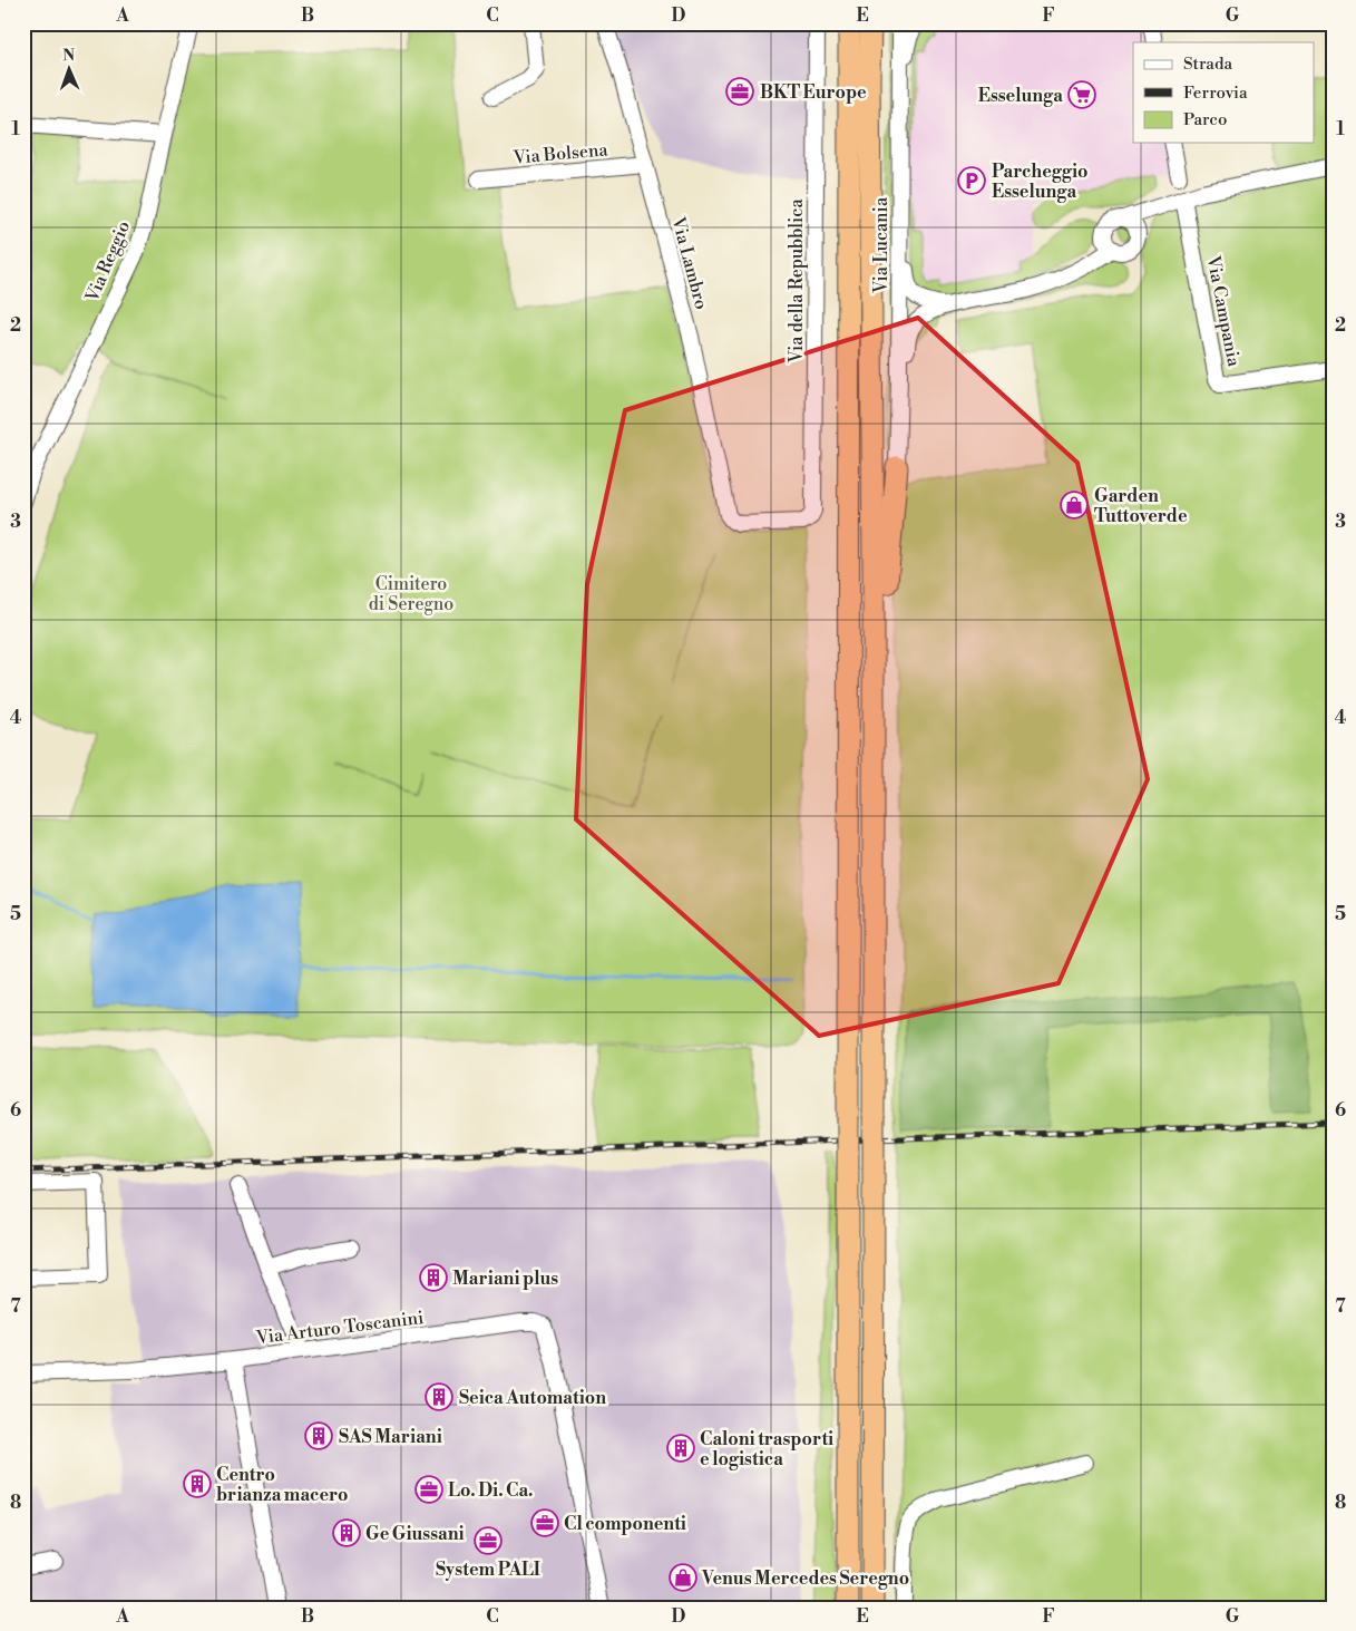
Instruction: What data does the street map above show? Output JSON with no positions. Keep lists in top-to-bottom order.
{
  "streets": {
    "street": [
      "Via Bolsena",
      "Via Lucania",
      "Via Reggio",
      "Via Lambro",
      "Via della Repubblica",
      "Via Campania",
      "Via Arturo Toscanini"
    ]
  },
  "crossings": [
    ["Via Bolsena", "Via Lambro"],
    ["Via Lambro", "Via della Repubblica"]
  ],
  "parks": ["Cimitero di Seregno"],
  "places": {
    "office": [
      "BKT Europe",
      "Lo. Di. Ca.",
      "Cl componenti",
      "System PALI"
    ],
    "supermarket": ["Esselunga"],
    "parking": ["Parcheggio Esselunga"],
    "shop": ["Garden Tuttoverde", "Venus Mercedes Seregno"],
    "building": [
      "Mariani plus",
      "Seica Automation",
      "SAS Mariani",
      "Caloni trasporti e logistica",
      "Centro brianza macero",
      "Ge Giussani"
    ]
  },
  "legend": ["Strada", "Ferrovia", "Parco"],
  "north": "top",
  "grid": {
    "columns": [
      "A",
      "B",
      "C",
      "D",
      "E",
      "F",
      "G"
    ],
    "rows": [
      "1",
      "2",
      "3",
      "4",
      "5",
      "6",
      "7",
      "8"
    ]
  }
}
